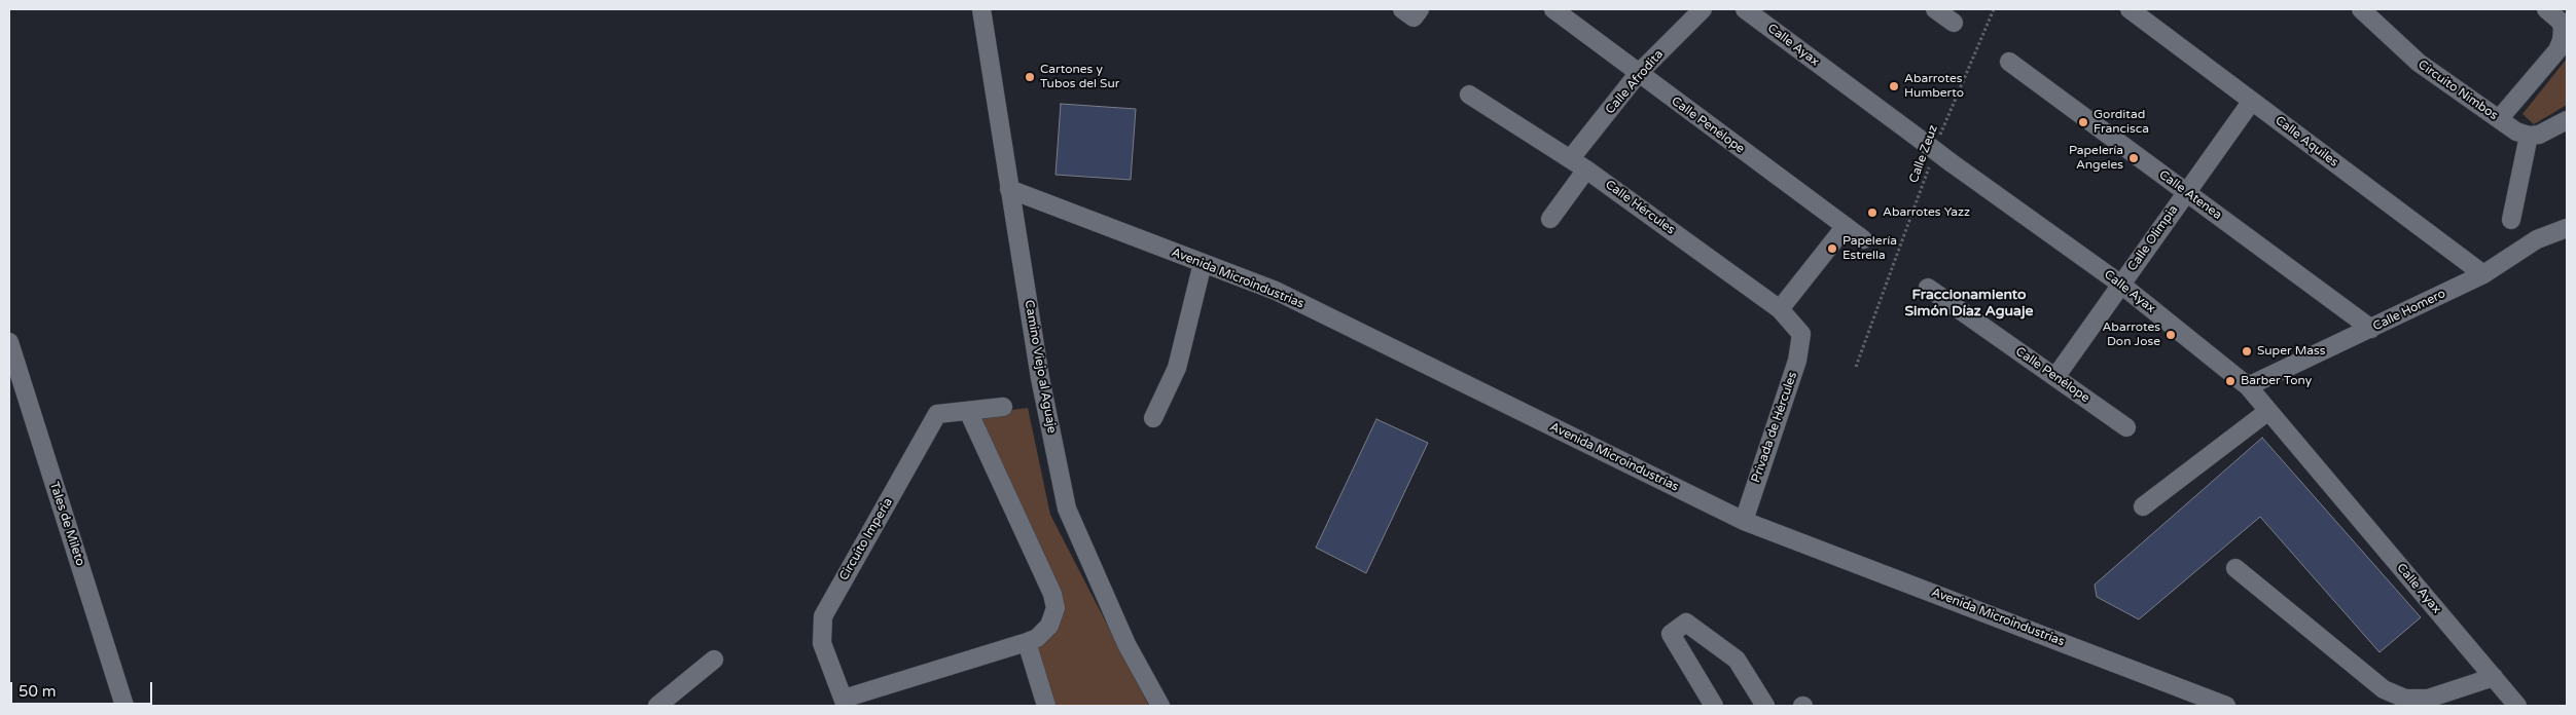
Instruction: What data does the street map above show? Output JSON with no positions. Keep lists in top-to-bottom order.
{
  "streets": {
    "street": [
      "Calle Ayax",
      "Calle Afrodita",
      "Circuito Nimbos",
      "Calle Penélope",
      "Calle Aquiles",
      "Calle Atenea",
      "Calle Hércules",
      "Calle Olimpia",
      "Avenida Microindustrias",
      "Calle Homero",
      "Camino Viejo al Aguaje",
      "Privada de Hércules",
      "Tales de Mileto",
      "Circuito Imperia"
    ],
    "path": ["Calle Zeuz"]
  },
  "crossings": [
    ["Calle Ayax", "Calle Zeuz"],
    ["Calle Ayax", "Calle Olimpia"],
    ["Calle Ayax", "Calle Homero"],
    ["Calle Afrodita", "Calle Penélope"],
    ["Calle Afrodita", "Calle Hércules"],
    ["Calle Penélope", "Calle Olimpia"],
    ["Calle Aquiles", "Calle Olimpia"],
    ["Calle Aquiles", "Calle Homero"],
    ["Calle Atenea", "Calle Olimpia"],
    ["Calle Atenea", "Calle Homero"],
    ["Calle Hércules", "Privada de Hércules"],
    ["Avenida Microindustrias", "Camino Viejo al Aguaje"],
    ["Avenida Microindustrias", "Privada de Hércules"]
  ],
  "districts": ["Fraccionamiento Simón Díaz Aguaje"],
  "places": [
    "Cartones y Tubos del Sur",
    "Abarrotes Humberto",
    "Gorditad Francisca",
    "Papelería Angeles",
    "Abarrotes Yazz",
    "Papelería Estrella",
    "Abarrotes Don Jose",
    "Super Mass",
    "Barber Tony"
  ],
  "scale_bar": "50 m"
}
